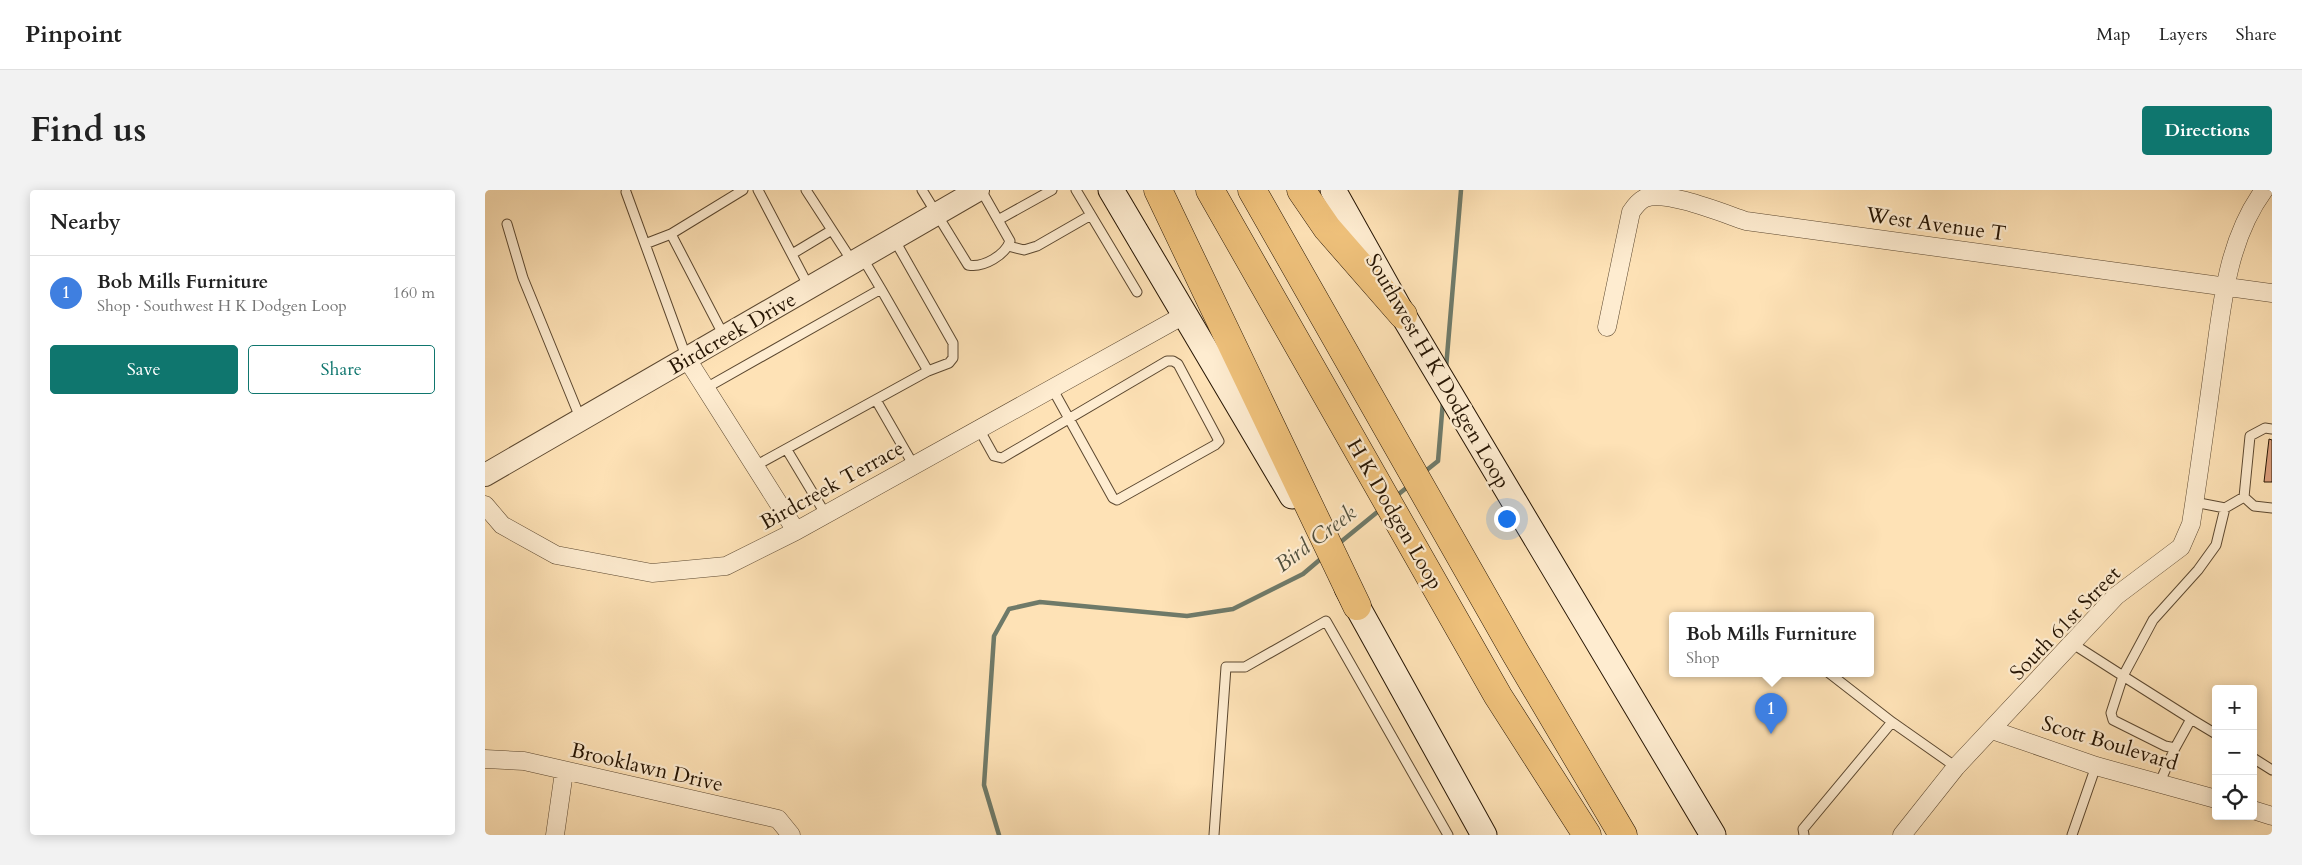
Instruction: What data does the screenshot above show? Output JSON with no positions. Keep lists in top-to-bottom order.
{
  "streets": {
    "highway": ["H K Dodgen Loop"],
    "main road": ["Southwest H K Dodgen Loop"],
    "street": [
      "West Avenue T",
      "Birdcreek Drive",
      "Birdcreek Terrace",
      "South 61st Street",
      "Scott Boulevard",
      "Brooklawn Drive"
    ]
  },
  "crossings": [
    ["West Avenue T", "South 61st Street"],
    ["South 61st Street", "Scott Boulevard"]
  ],
  "water": ["Bird Creek"],
  "page": {
    "header": "Pinpoint",
    "nav": ["Map", "Layers", "Share"],
    "title": "Find us",
    "buttons": [
      "Directions",
      ["Save", "Share"]
    ],
    "heading": "Nearby",
    "list": [
      {
        "mark": "1",
        "name": "Bob Mills Furniture",
        "note": "Shop · Southwest H K Dodgen Loop",
        "value": "160 m"
      }
    ],
    "popup": ["Bob Mills Furniture", "Shop"],
    "map_buttons": ["+", "−"],
    "pins": "1"
  }
}
